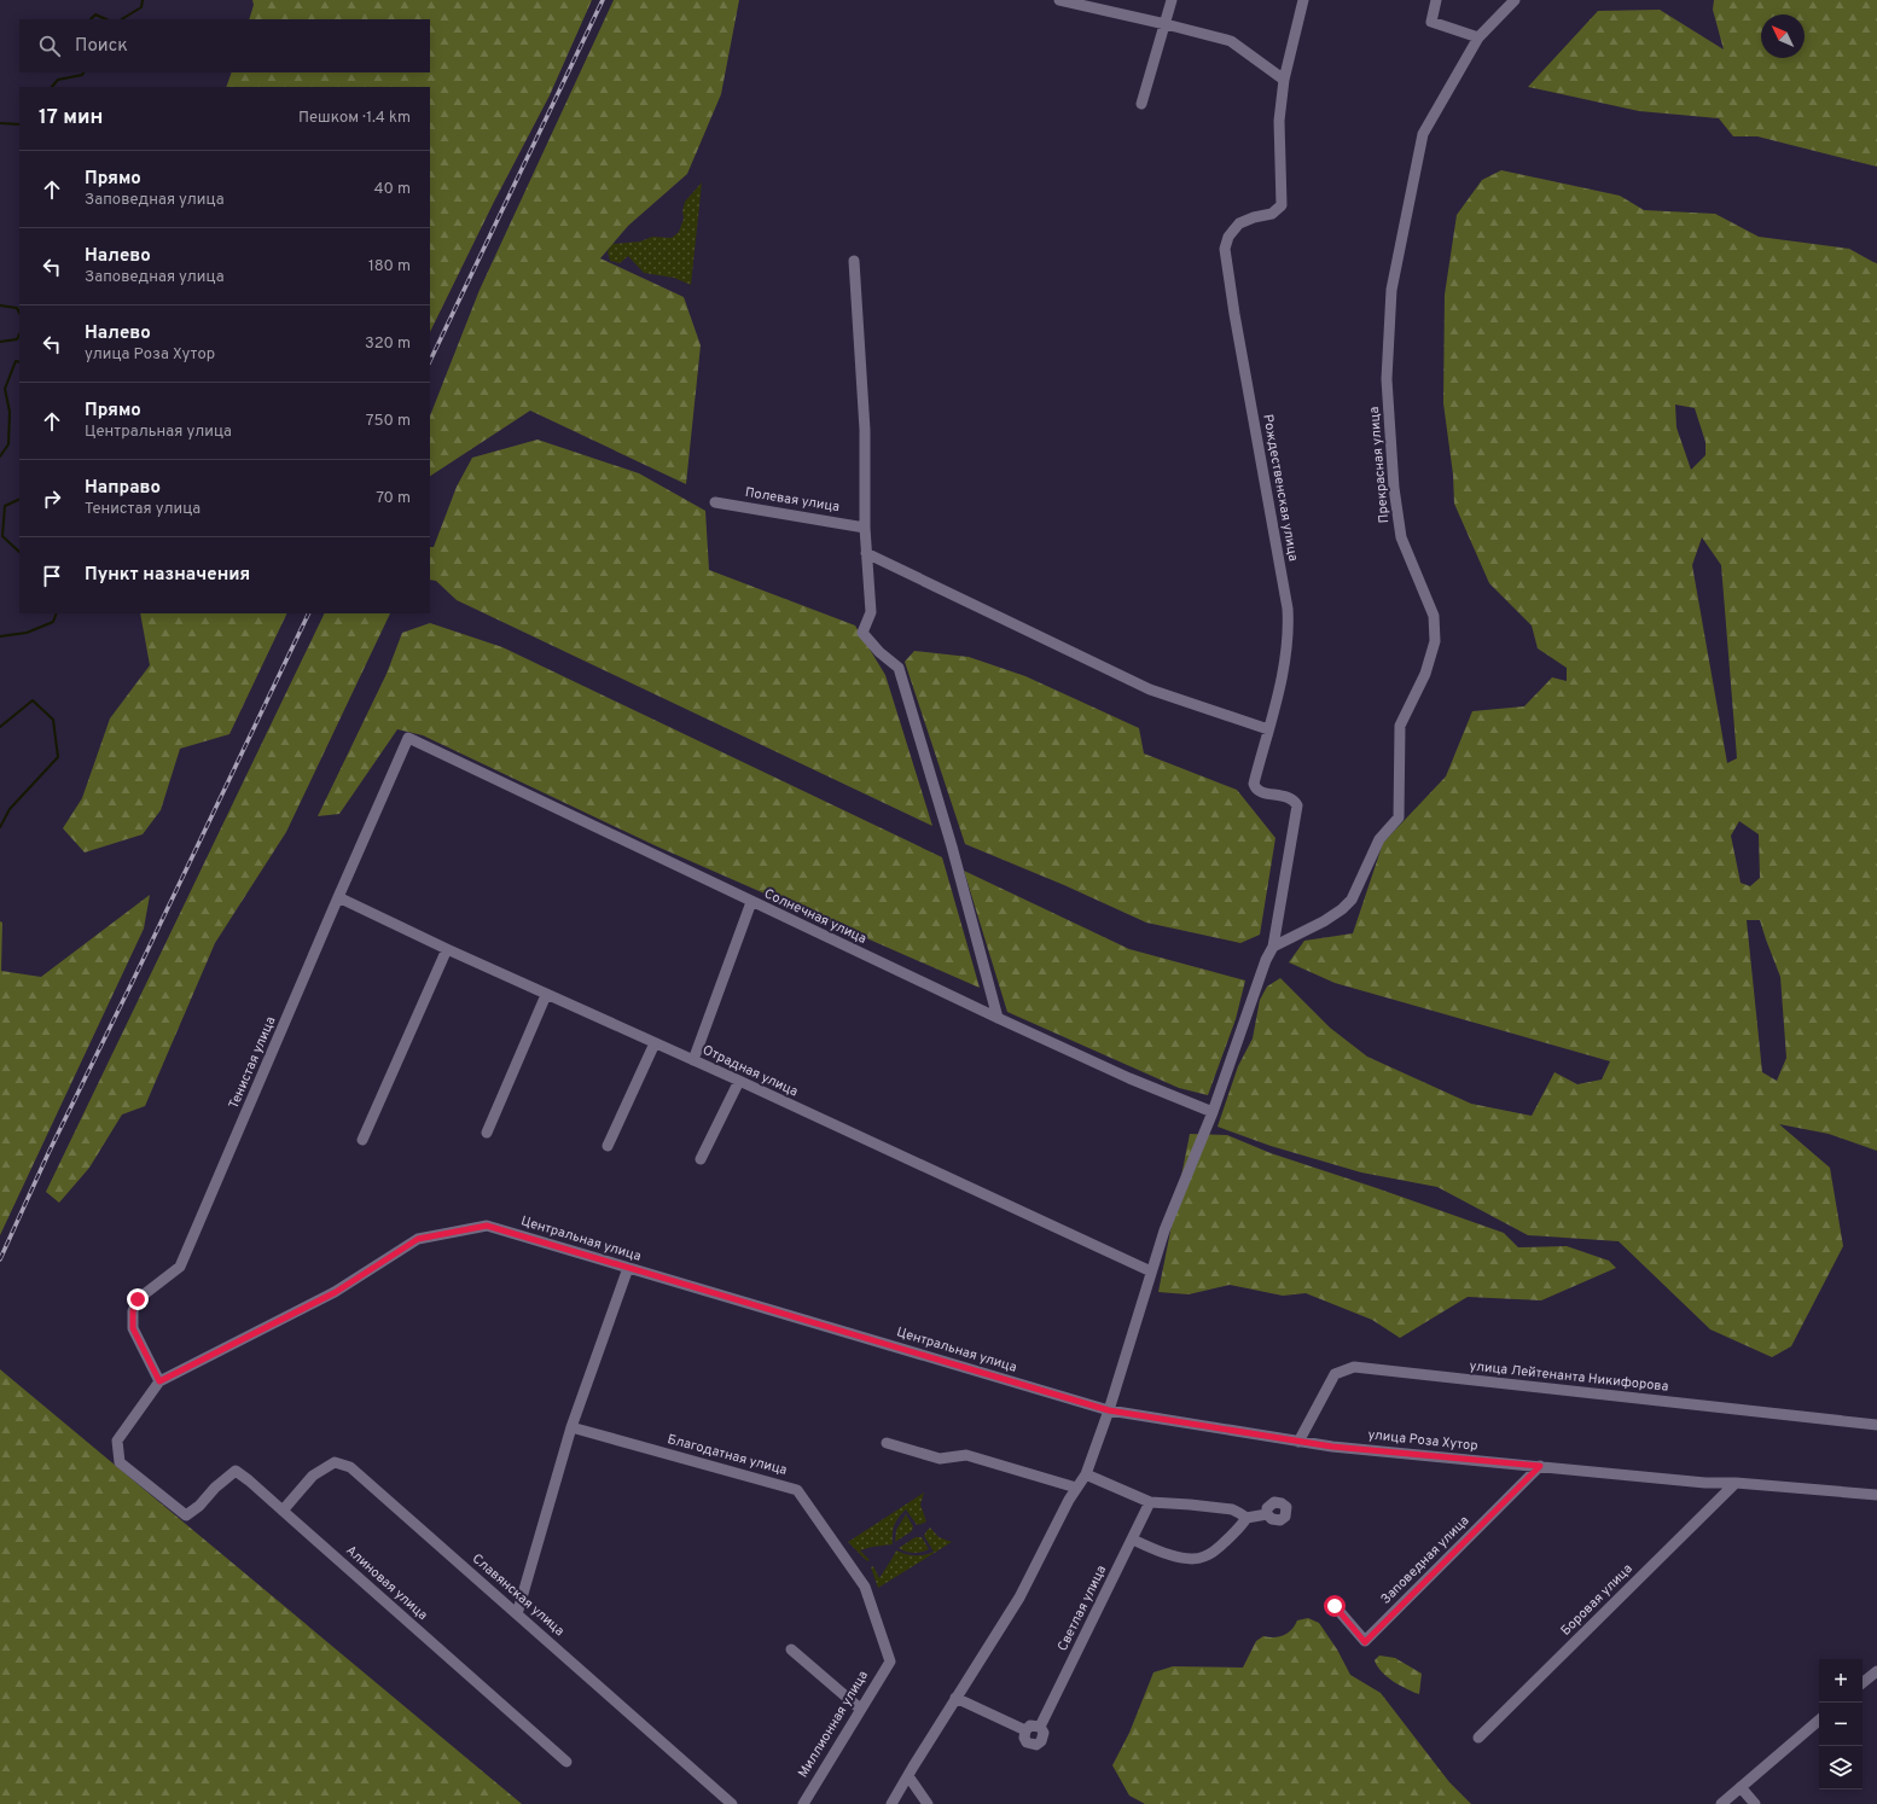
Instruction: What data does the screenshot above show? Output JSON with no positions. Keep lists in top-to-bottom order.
{
  "streets": {
    "street": [
      "Прекрасная улица",
      "Рождественская улица",
      "Полевая улица",
      "Солнечная улица",
      "Тенистая улица",
      "Отрадная улица",
      "Центральная улица",
      "улица Лейтенанта Никифорова",
      "улица Роза Хутор",
      "Благодатная улица",
      "Заповедная улица",
      "Алиновая улица",
      "Славянская улица",
      "Боровая улица",
      "Светлая улица",
      "Миллионная улица"
    ]
  },
  "crossings": [
    ["Прекрасная улица", "Рождественская улица"],
    ["Солнечная улица", "Тенистая улица"],
    ["Тенистая улица", "Отрадная улица"],
    ["Тенистая улица", "Центральная улица"],
    ["Центральная улица", "улица Роза Хутор"],
    ["Центральная улица", "Алиновая улица"],
    ["улица Лейтенанта Никифорова", "улица Роза Хутор"],
    ["улица Роза Хутор", "Заповедная улица"],
    ["улица Роза Хутор", "Боровая улица"],
    ["Благодатная улица", "Миллионная улица"],
    ["Алиновая улица", "Славянская улица"]
  ],
  "north": "top left",
  "page": {
    "search": "Поиск",
    "heading": ["17 мин", "Пешком · 1.4 km"],
    "list": [
      ["Прямо", "Заповедная улица", "40 m"],
      ["Налево", "Заповедная улица", "180 m"],
      ["Налево", "улица Роза Хутор", "320 m"],
      ["Прямо", "Центральная улица", "750 m"],
      ["Направо", "Тенистая улица", "70 m"],
      "Пункт назначения"
    ],
    "map_buttons": ["+", "−"]
  }
}
